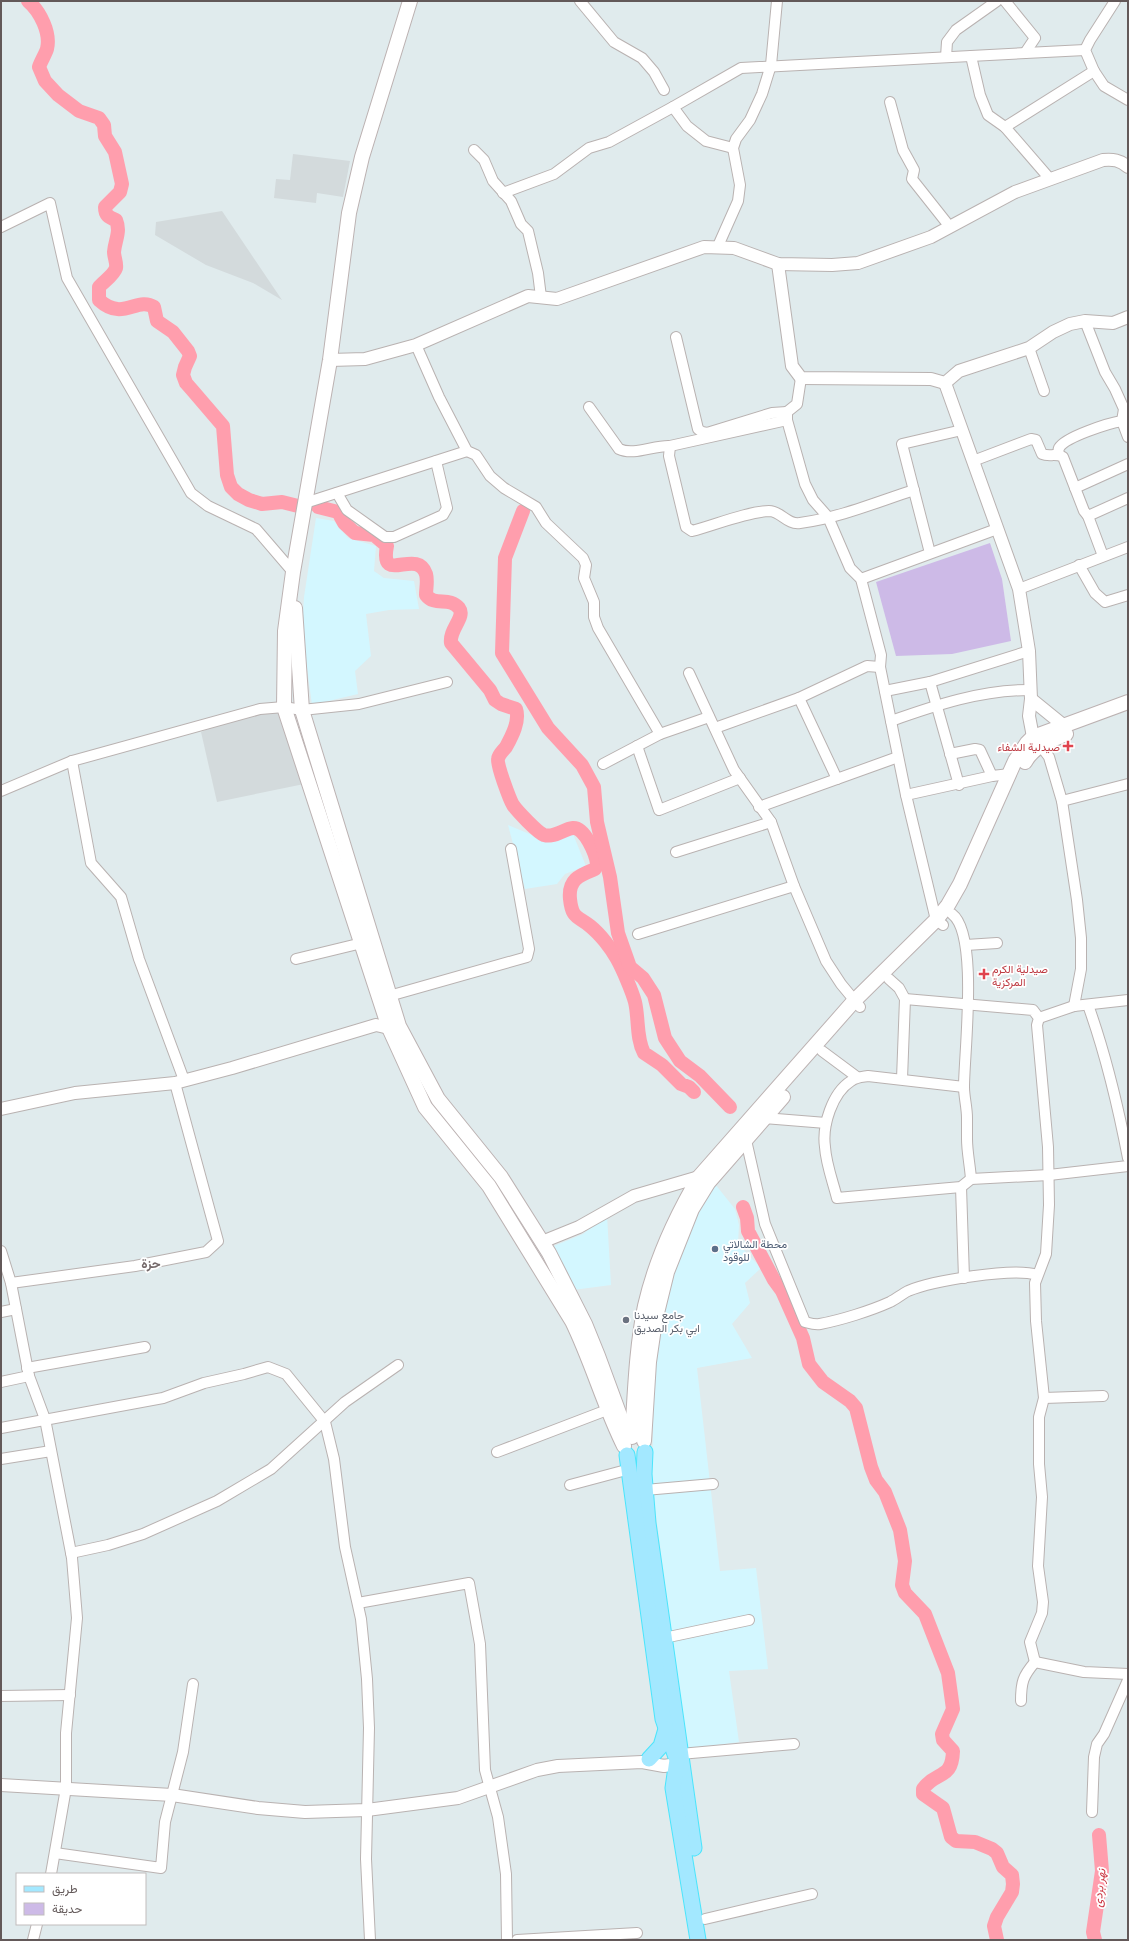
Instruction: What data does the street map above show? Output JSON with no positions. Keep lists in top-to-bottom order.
{
  "districts": ["حزة"],
  "water": ["نهر بردى"],
  "places": {
    "health": ["صيدلية الشفاء", "صيدلية الكرم المركزية"],
    "other": ["محطة الشالاتي للوقود", "جامع سيدنا ابي بكر الصديق"]
  },
  "legend": ["طريق", "حديقة"]
}
